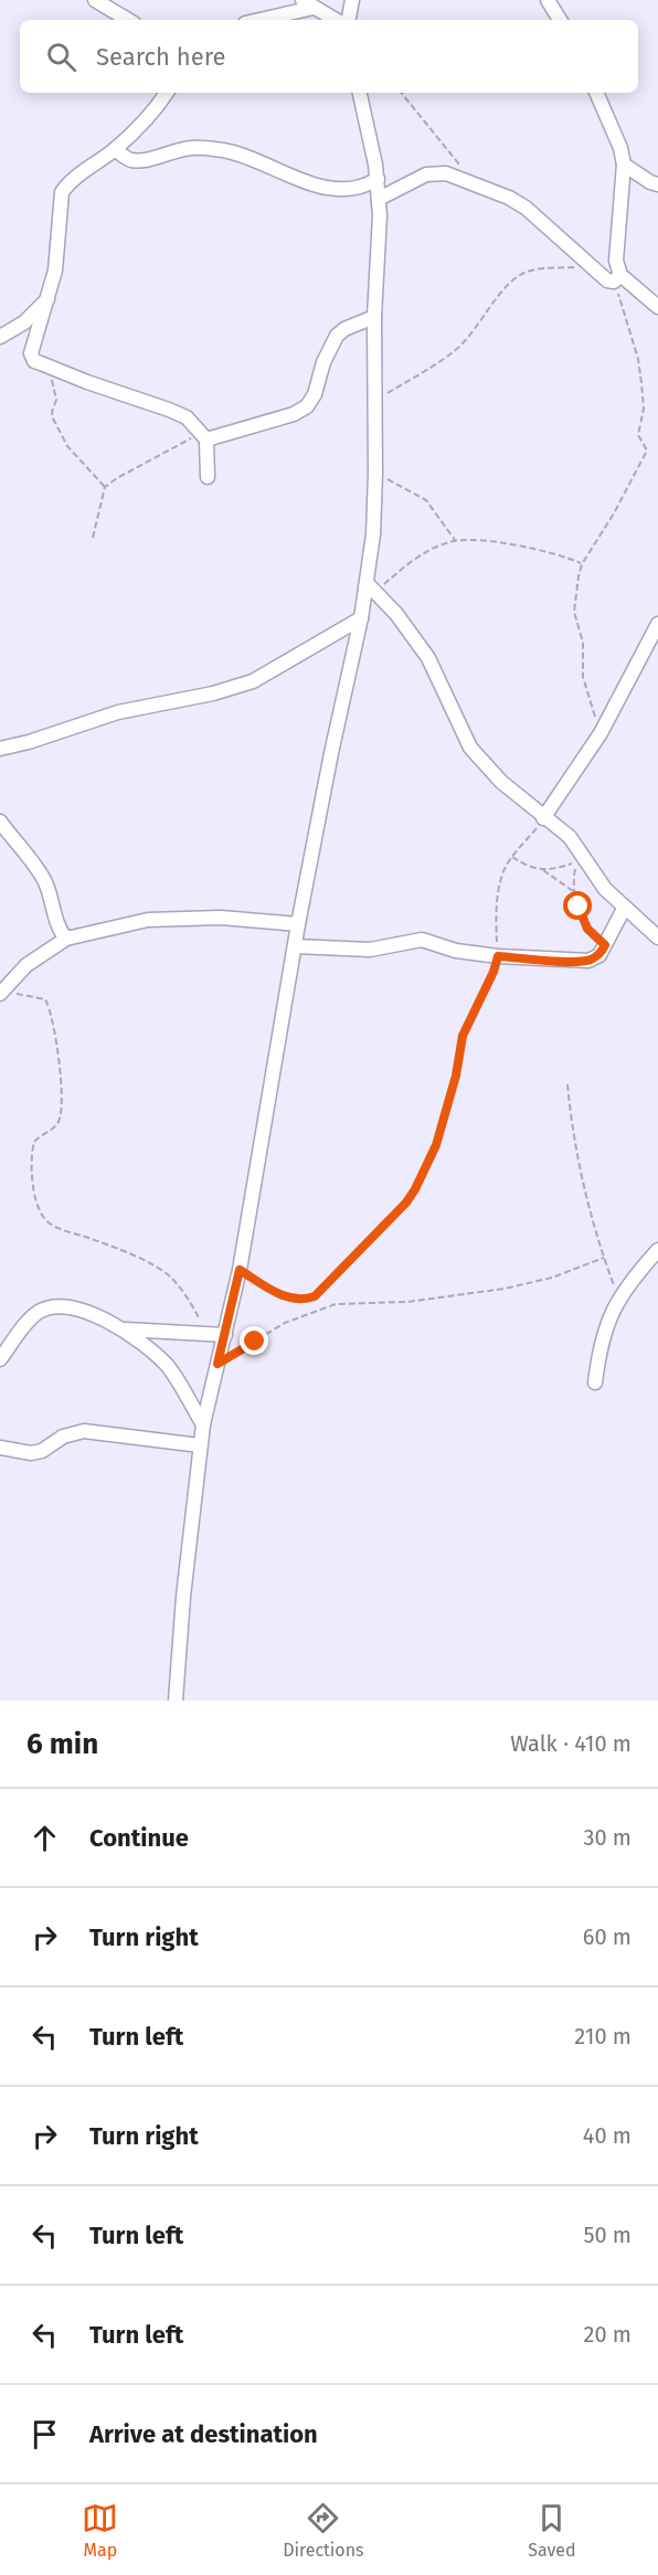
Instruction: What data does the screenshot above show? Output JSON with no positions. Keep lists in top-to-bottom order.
{
  "page": {
    "search": "Search here",
    "heading": ["6 min", "Walk · 410 m"],
    "list": [
      ["Continue", "30 m"],
      ["Turn right", "60 m"],
      ["Turn left", "210 m"],
      ["Turn right", "40 m"],
      ["Turn left", "50 m"],
      ["Turn left", "20 m"],
      "Arrive at destination"
    ],
    "nav": ["Map", "Directions", "Saved"]
  }
}
